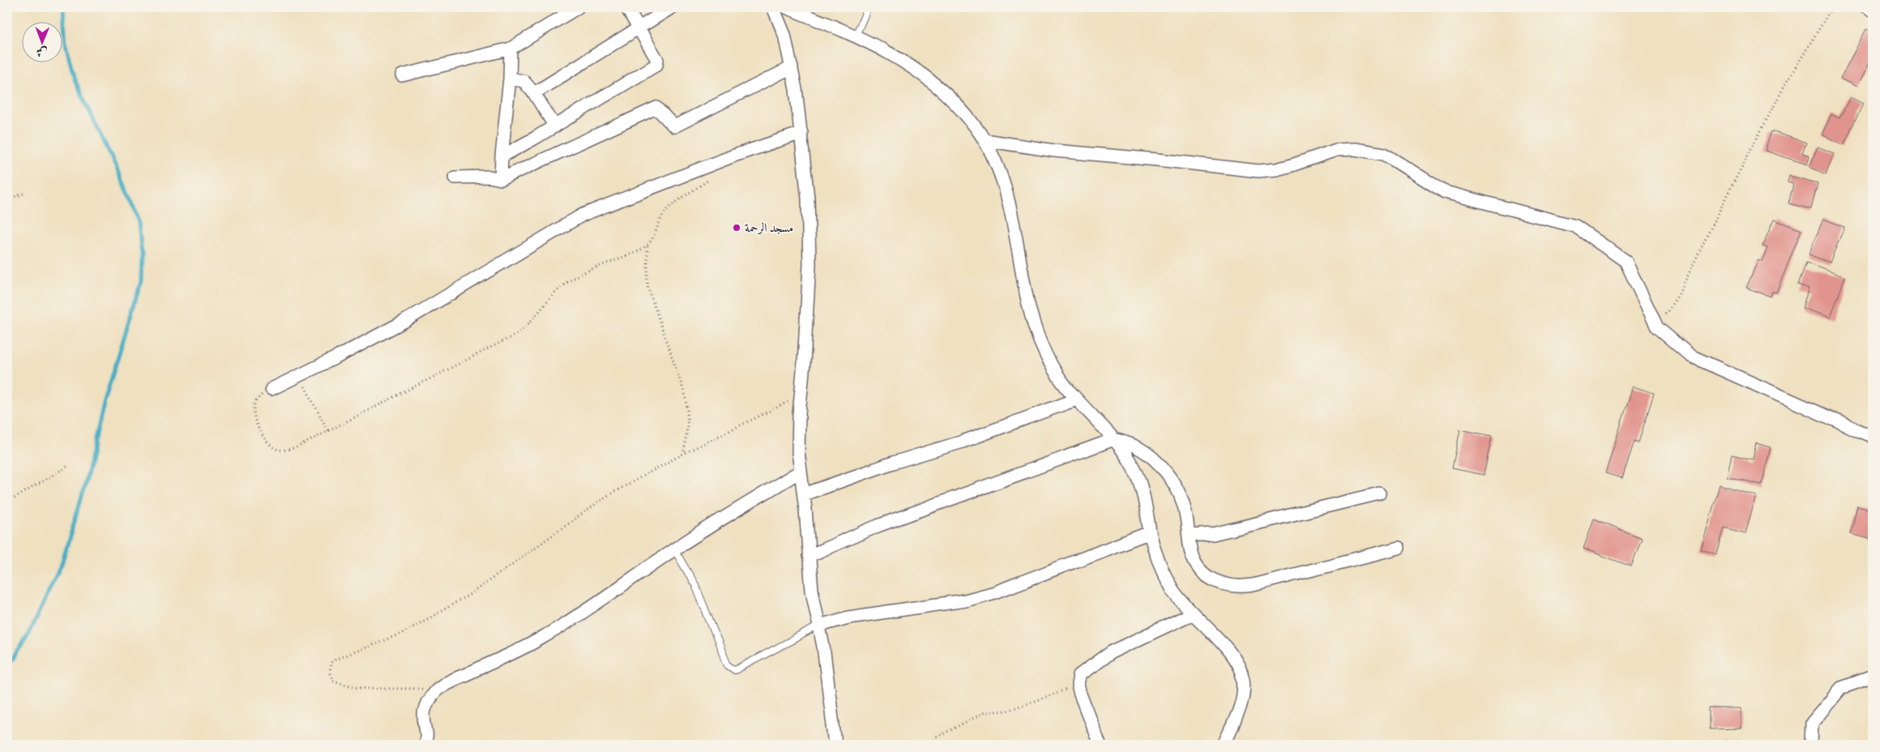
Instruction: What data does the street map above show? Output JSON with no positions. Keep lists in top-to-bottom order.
{
  "places": ["مسجد الرحمة"],
  "north": "bottom"
}
